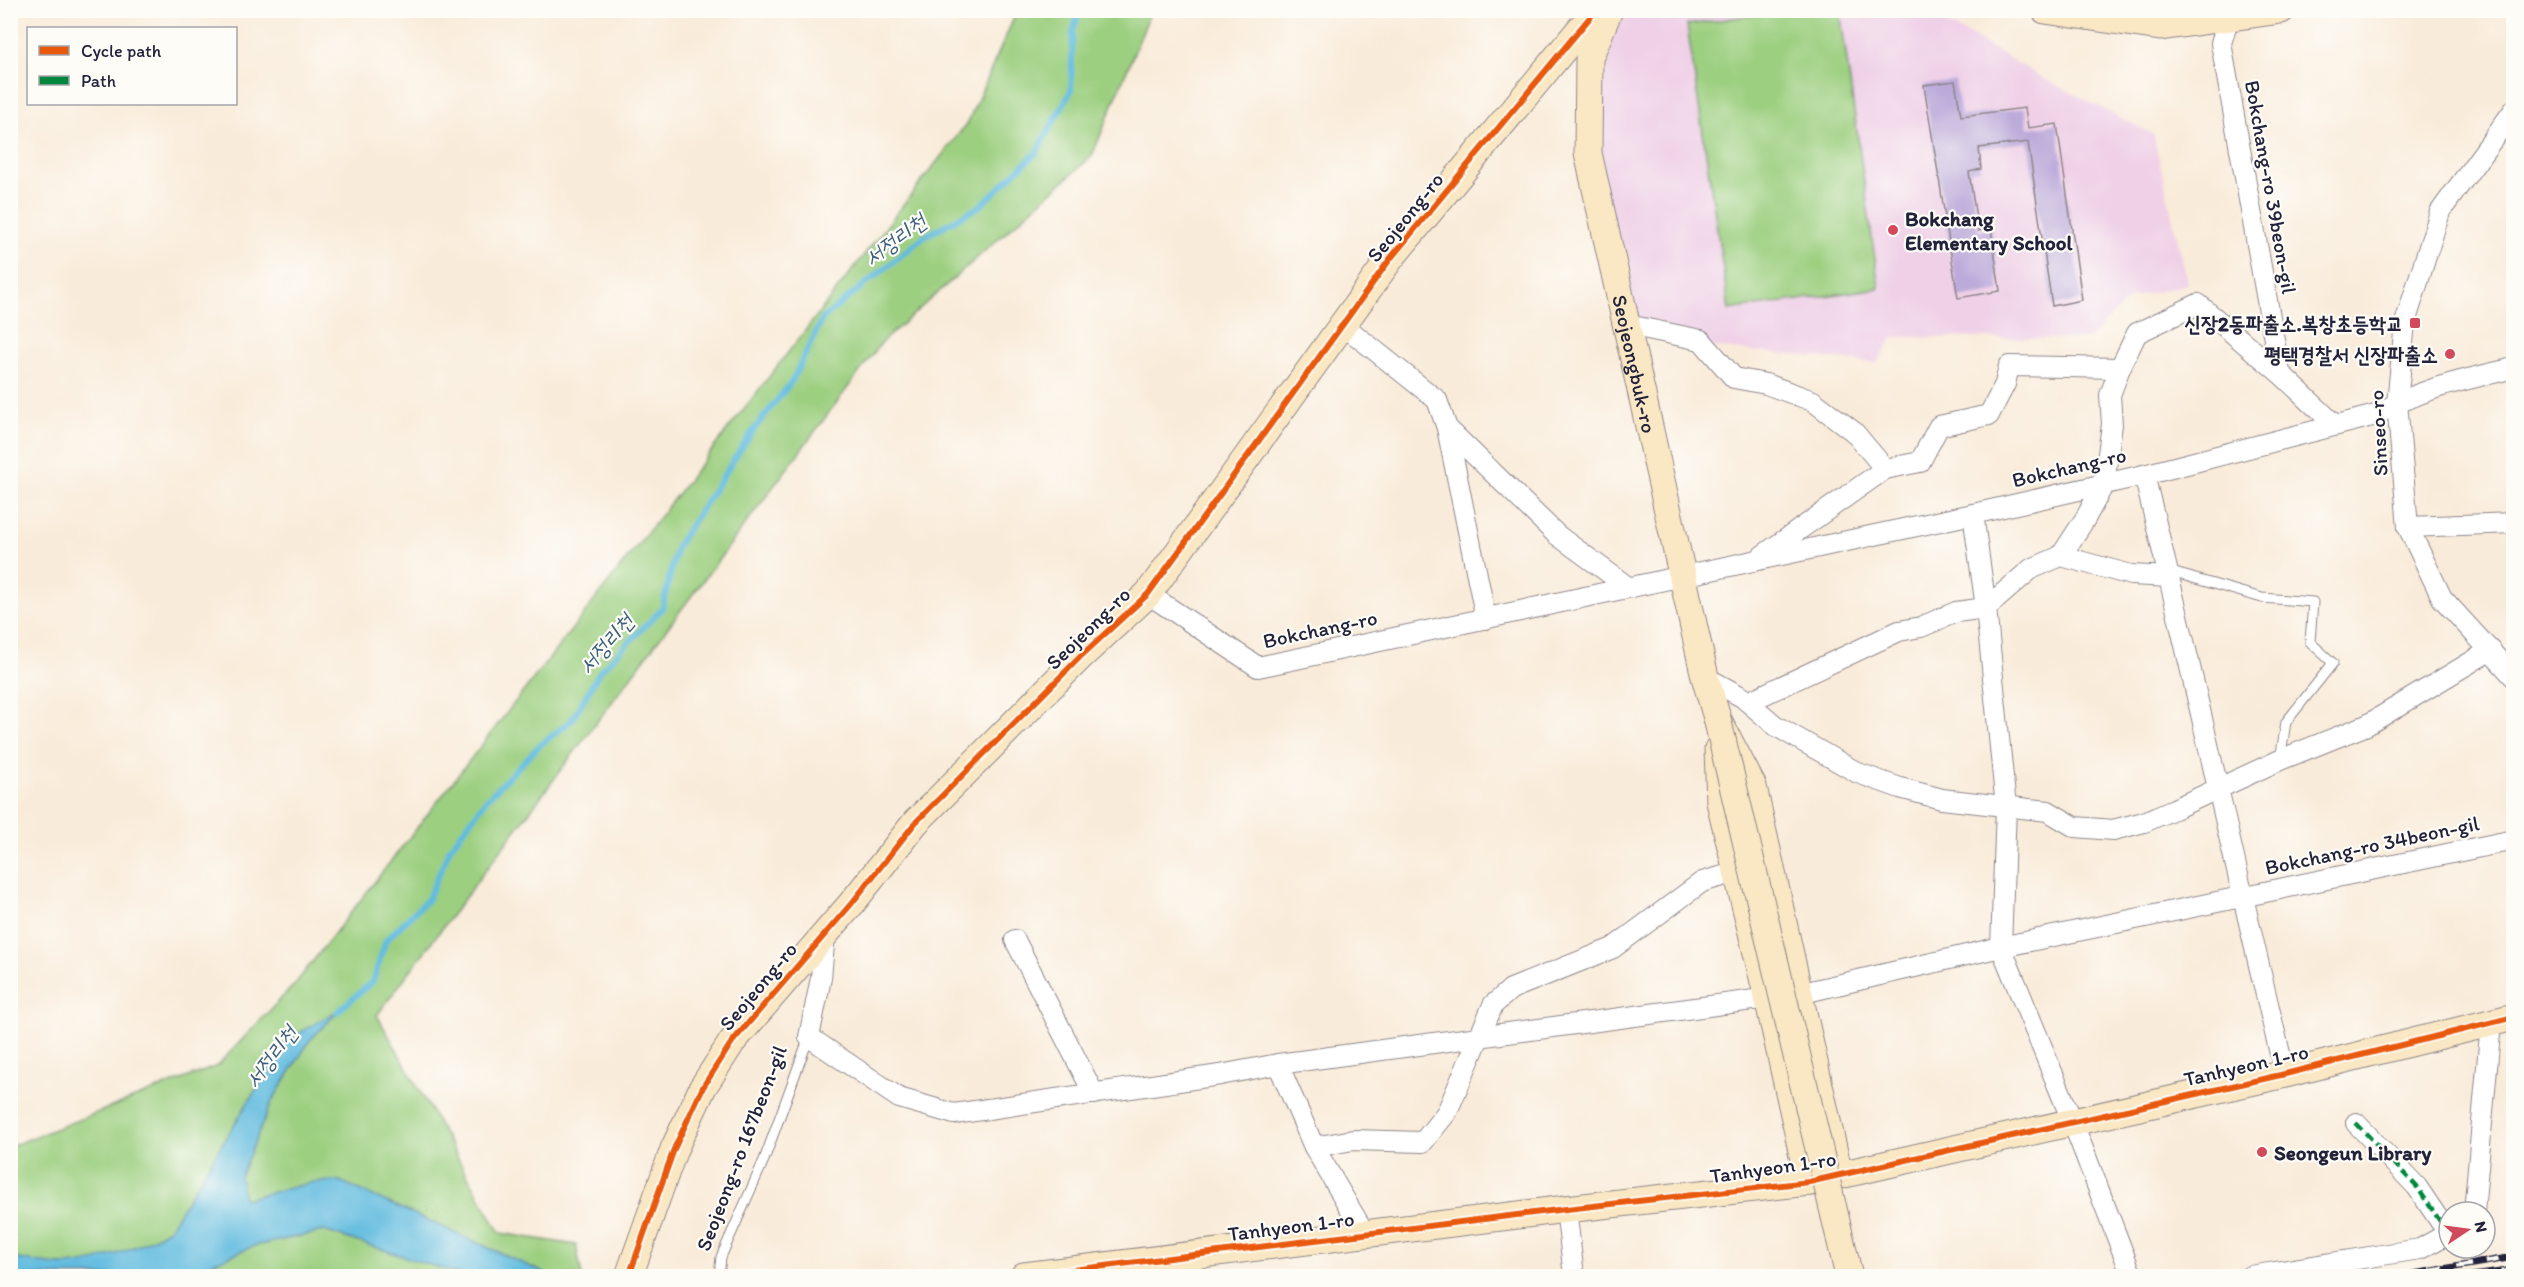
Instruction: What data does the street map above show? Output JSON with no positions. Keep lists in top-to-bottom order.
{
  "streets": {
    "street": [
      "Bokchang-ro 39beon-gil",
      "Seojeong-ro",
      "Seojeongbuk-ro",
      "Sinseo-ro",
      "Bokchang-ro",
      "Bokchang-ro 34beon-gil",
      "Tanhyeon 1-ro",
      "Seojeong-ro 167beon-gil"
    ]
  },
  "crossings": [
    ["Seojeong-ro", "Bokchang-ro"],
    ["Seojeong-ro", "Seojeong-ro 167beon-gil"],
    ["Seojeongbuk-ro", "Bokchang-ro"],
    ["Sinseo-ro", "Bokchang-ro"],
    ["Bokchang-ro", "Bokchang-ro 34beon-gil"],
    ["Bokchang-ro 34beon-gil", "Tanhyeon 1-ro"],
    ["Bokchang-ro 34beon-gil", "Seojeong-ro 167beon-gil"]
  ],
  "water": ["서정리천"],
  "places": {
    "other": ["Bokchang Elementary School", "평택경찰서 신장파출소", "Seongeun Library"],
    "transit": ["신장2동파출소.복창초등학교"]
  },
  "legend": ["Cycle path", "Path"],
  "north": "right"
}
